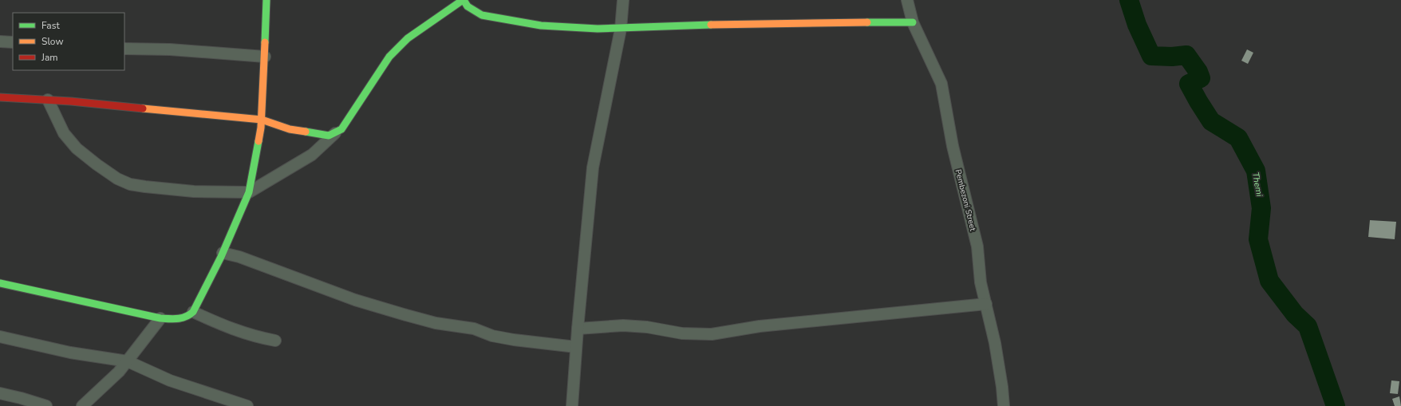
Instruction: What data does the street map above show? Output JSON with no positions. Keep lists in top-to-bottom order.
{
  "streets": {
    "street": ["Pembezoni Street"]
  },
  "water": ["Themi"],
  "legend": ["Fast", "Slow", "Jam"]
}
